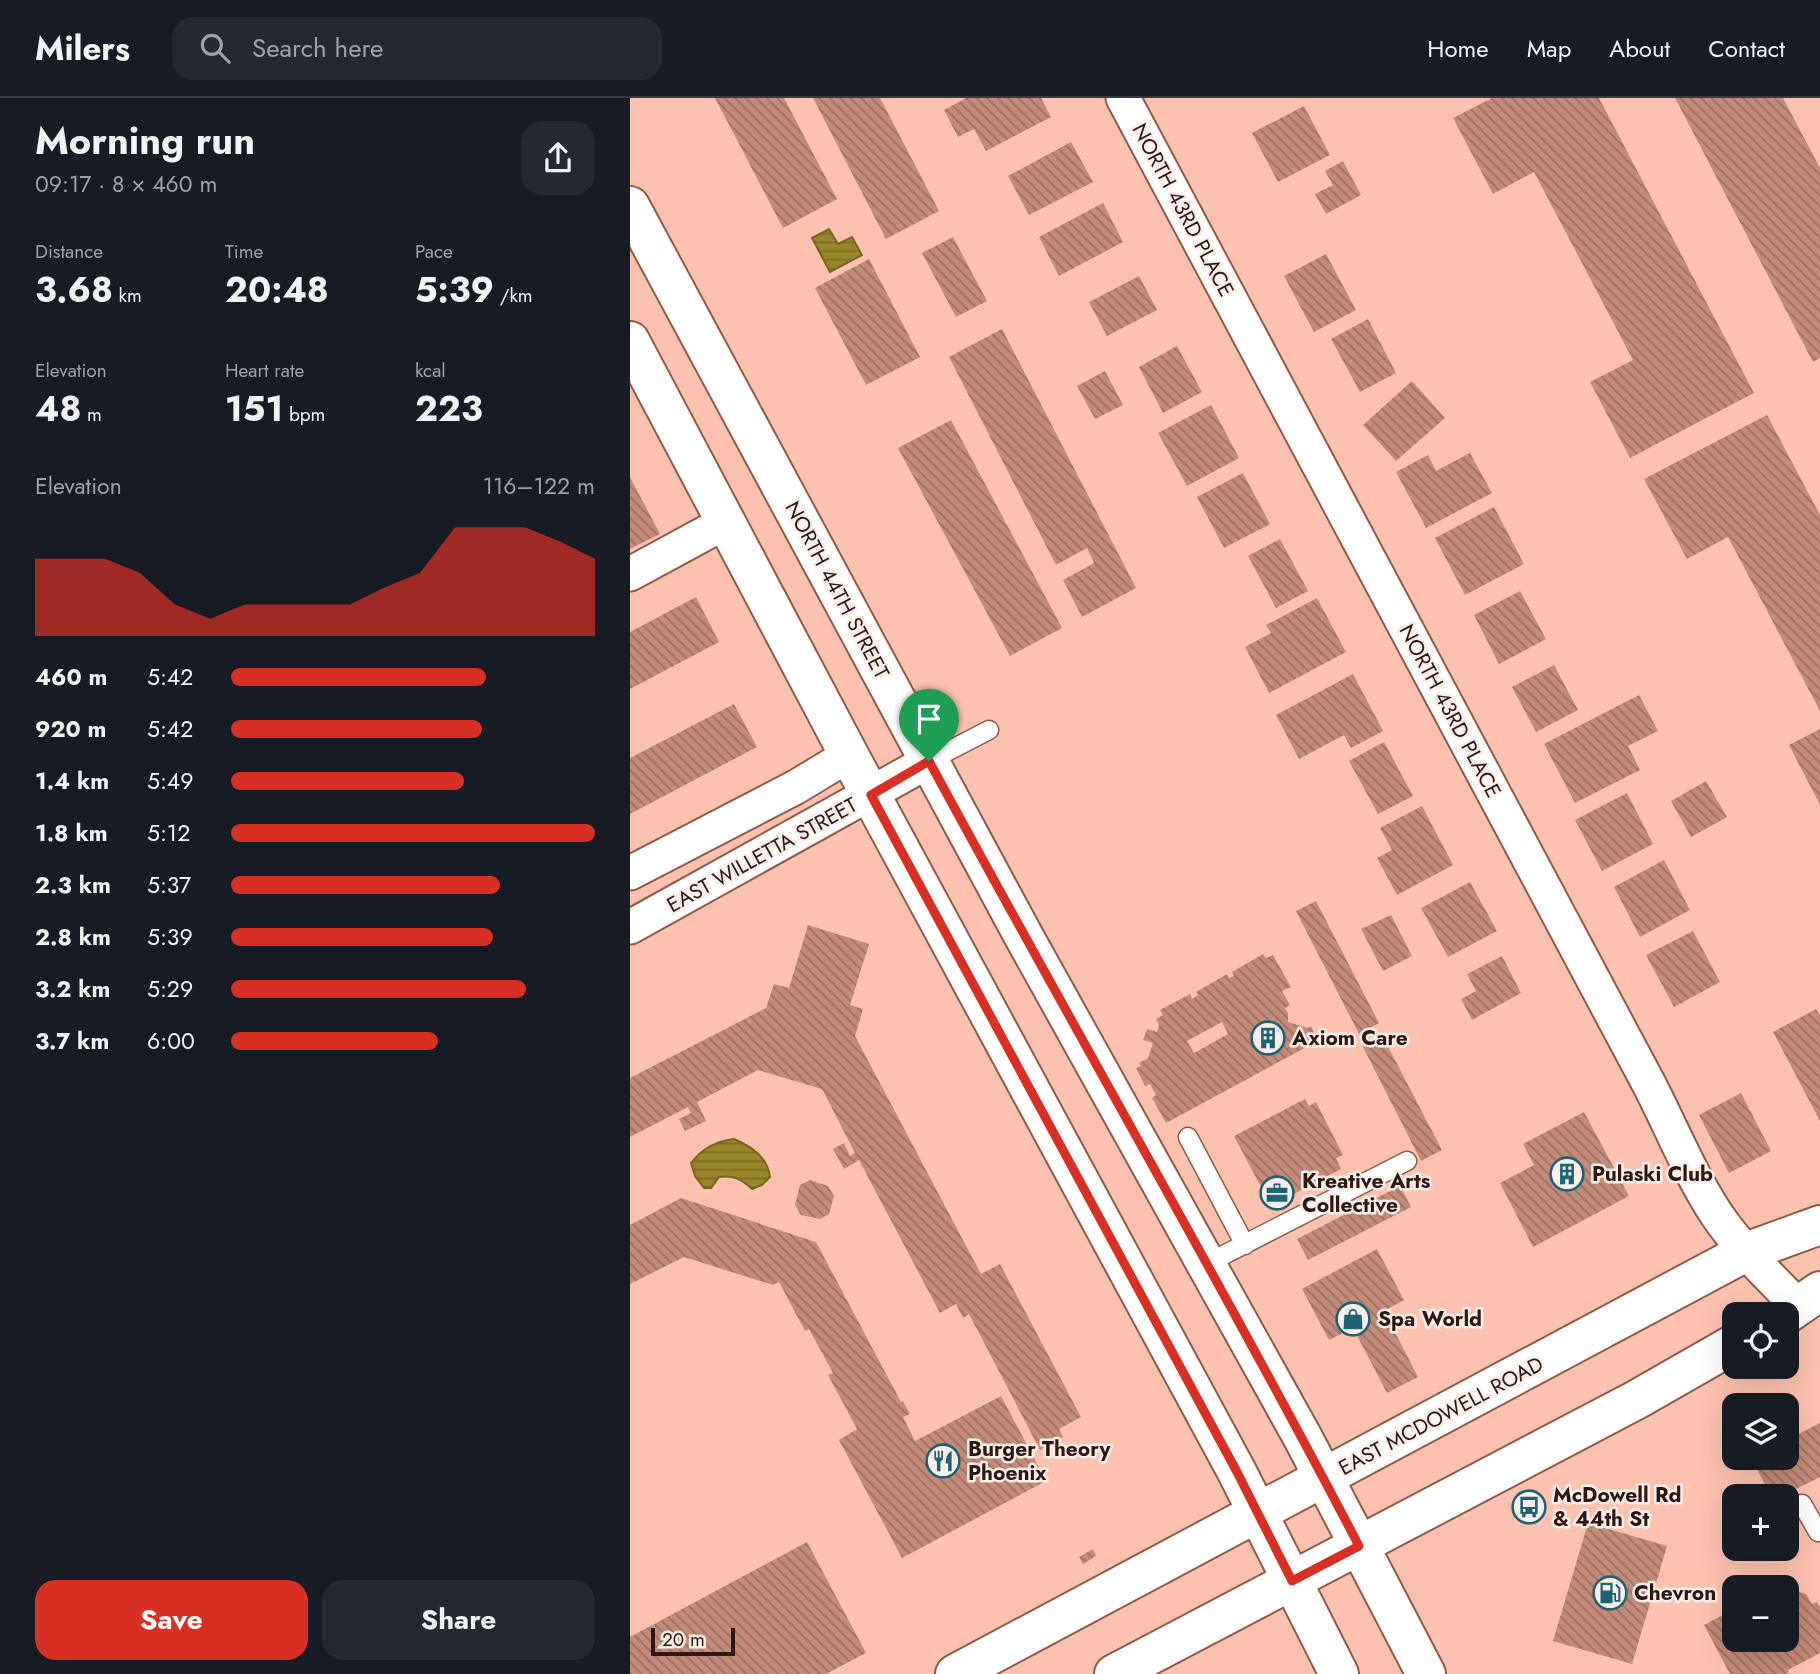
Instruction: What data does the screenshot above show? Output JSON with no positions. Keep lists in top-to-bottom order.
{
  "streets": {
    "main road": ["NORTH 44TH STREET", "EAST MCDOWELL ROAD"],
    "street": ["NORTH 43RD PLACE", "EAST WILLETTA STREET"]
  },
  "crossings": [
    ["NORTH 43RD PLACE", "EAST MCDOWELL ROAD"],
    ["NORTH 44TH STREET", "EAST WILLETTA STREET"],
    ["NORTH 44TH STREET", "EAST MCDOWELL ROAD"]
  ],
  "places": {
    "building": ["Axiom Care", "Pulaski Club"],
    "office": ["Kreative Arts Collective"],
    "shop": ["Spa World"],
    "restaurant": ["Burger Theory Phoenix"],
    "bus stop": ["McDowell Rd & 44th St"],
    "fuel station": ["Chevron"]
  },
  "scale_bar": "20 m",
  "page": {
    "header": "Milers",
    "search": "Search here",
    "nav": [
      "Home",
      "Map",
      "About",
      "Contact"
    ],
    "heading": ["Morning run", "09:17 · 8 × 460 m"],
    "stats": [
      ["Distance", "3.68 km"],
      ["Time", "20:48"],
      ["Pace", "5:39 /km"],
      ["Elevation", "48 m"],
      ["Heart rate", "151 bpm"],
      ["kcal", "223"]
    ],
    "chart": ["Elevation", "116–122 m"],
    "list": [
      {
        "name": "460 m",
        "note": "5:42"
      },
      {
        "name": "920 m",
        "note": "5:42"
      },
      {
        "name": "1.4 km",
        "note": "5:49"
      },
      {
        "name": "1.8 km",
        "note": "5:12"
      },
      {
        "name": "2.3 km",
        "note": "5:37"
      },
      {
        "name": "2.8 km",
        "note": "5:39"
      },
      {
        "name": "3.2 km",
        "note": "5:29"
      },
      {
        "name": "3.7 km",
        "note": "6:00"
      }
    ],
    "map_buttons": ["+", "−"],
    "buttons": ["Save", "Share"],
    "scale": "20 m"
  }
}
